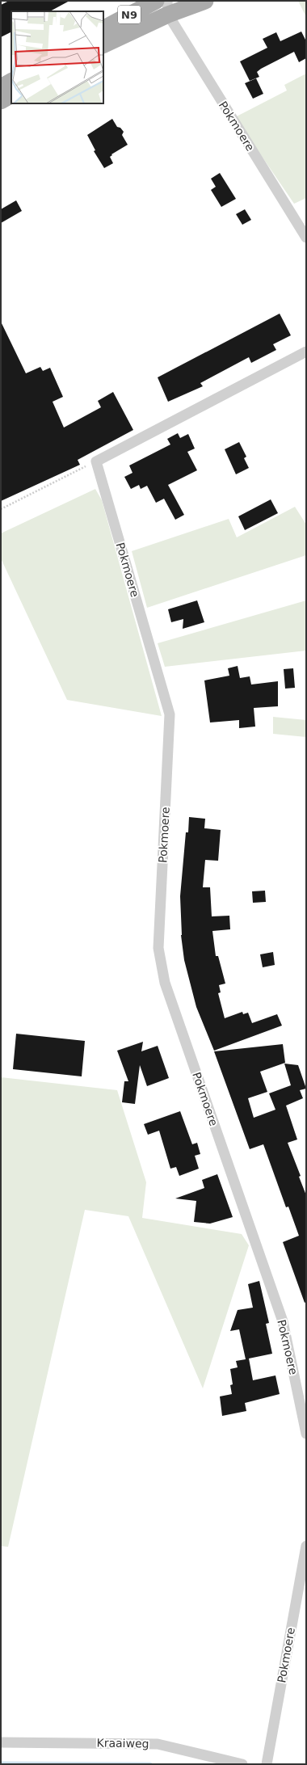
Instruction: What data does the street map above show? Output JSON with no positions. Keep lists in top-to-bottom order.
{
  "streets": {
    "main road": ["N9"],
    "street": ["Pokmoere", "Kraaiweg"]
  },
  "crossings": [
    ["N9", "Pokmoere"]
  ]
}
